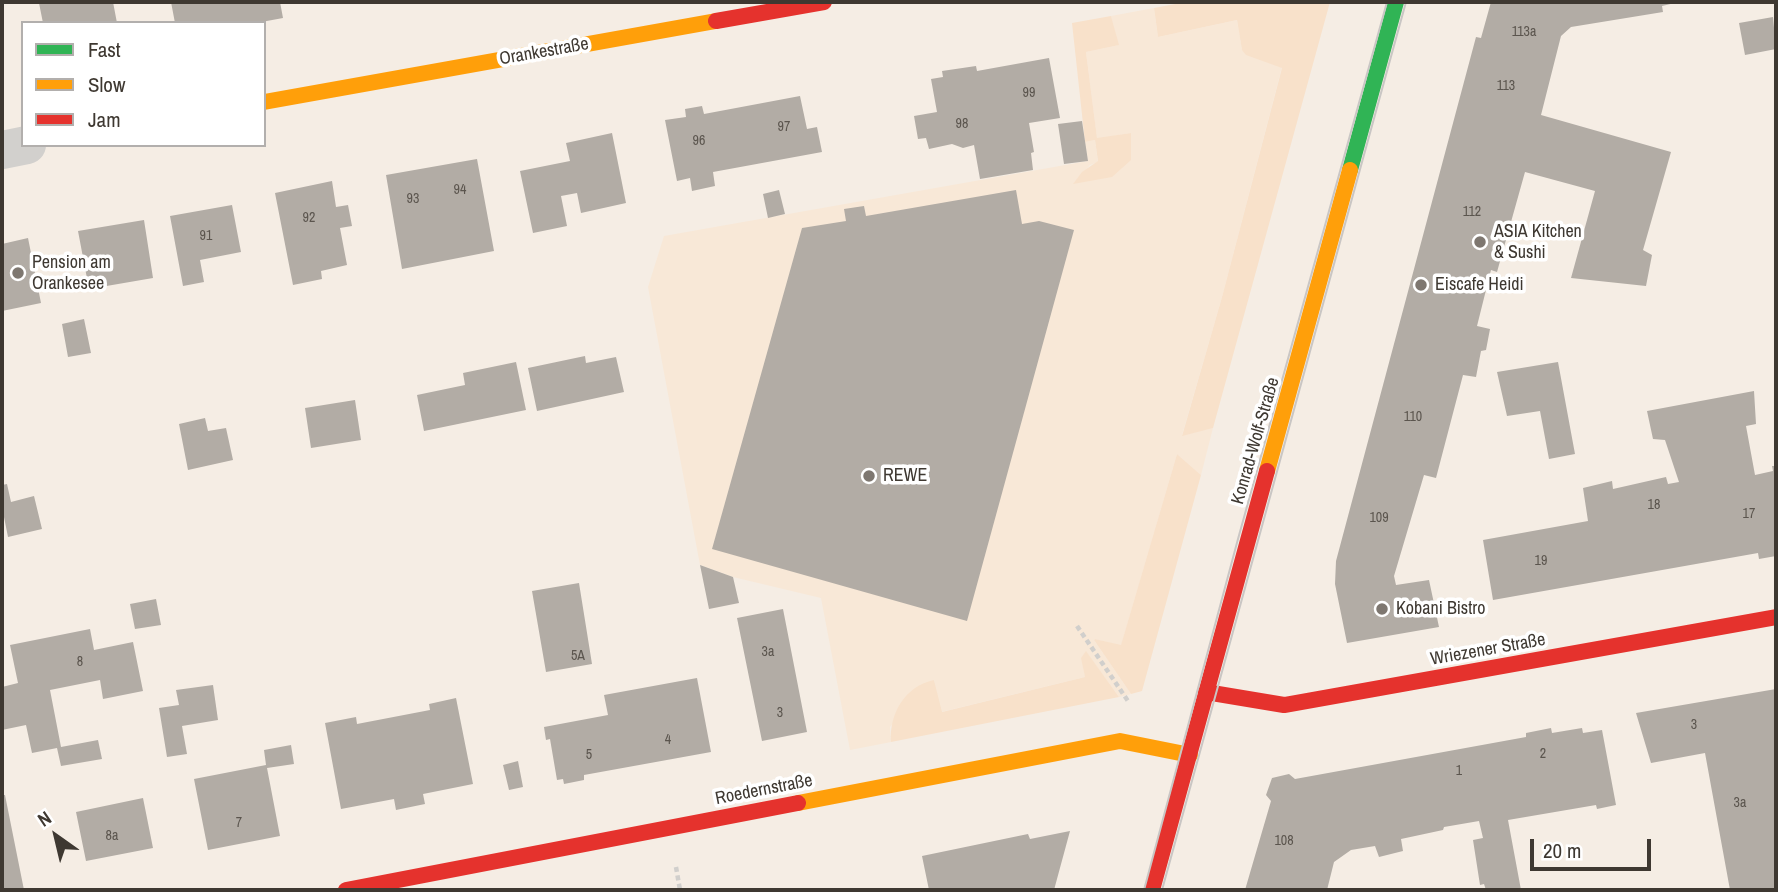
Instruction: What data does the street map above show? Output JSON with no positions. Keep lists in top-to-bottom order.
{
  "streets": {
    "street": [
      "Orankestraße",
      "Konrad-Wolf-Straße",
      "Wriezener Straße",
      "Roedernstraße"
    ]
  },
  "crossings": [
    ["Konrad-Wolf-Straße", "Wriezener Straße"],
    ["Konrad-Wolf-Straße", "Roedernstraße"]
  ],
  "places": [
    "ASIA Kitchen & Sushi",
    "Pension am Orankesee",
    "Eiscafe Heidi",
    "REWE",
    "Kobani Bistro"
  ],
  "house_numbers": [
    "113a",
    "113",
    "99",
    "98",
    "97",
    "96",
    "94",
    "93",
    "112",
    "92",
    "91",
    "110",
    "18",
    "17",
    "109",
    "19",
    "3a",
    "5A",
    "8",
    "3",
    "3",
    "4",
    "2",
    "5",
    "1",
    "3a",
    "7",
    "8a",
    "108"
  ],
  "legend": ["Fast", "Slow", "Jam"],
  "scale_bar": "20 m",
  "north": "top left"
}
